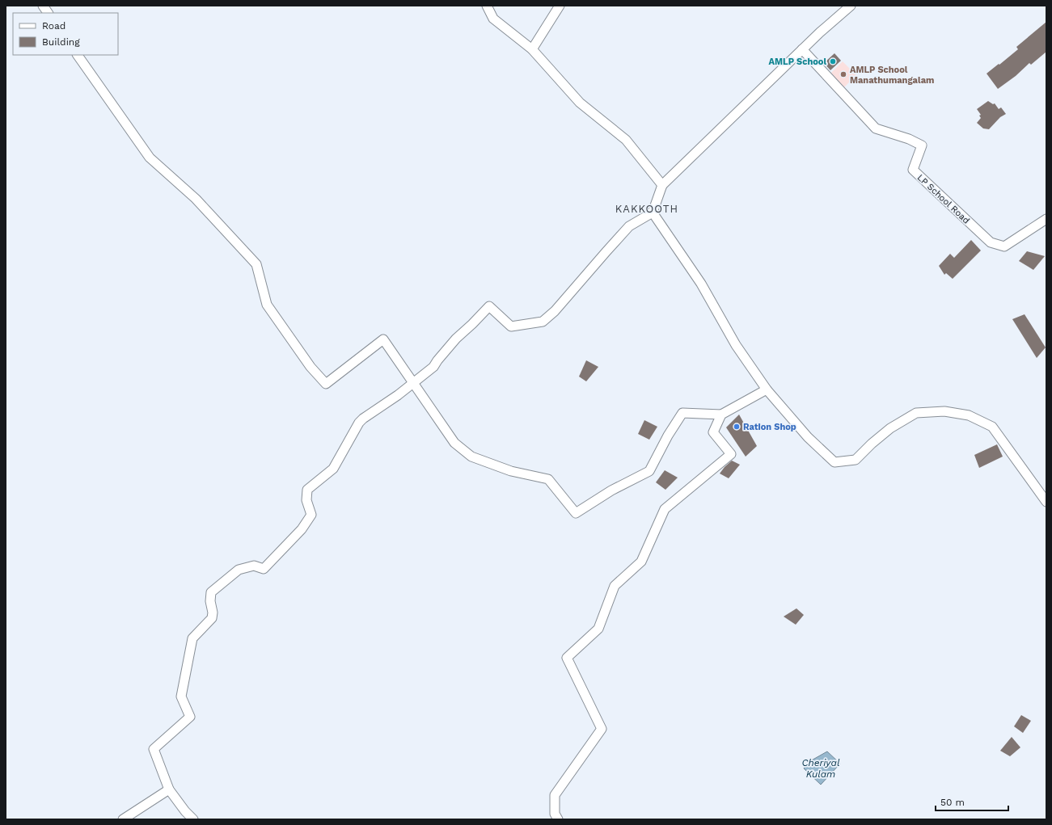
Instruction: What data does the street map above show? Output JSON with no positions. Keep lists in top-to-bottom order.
{
  "streets": {
    "street": ["LP School Road"]
  },
  "districts": ["KAKKOOTH"],
  "water": ["Cheriyal Kulam"],
  "places": ["AMLP School", "AMLP School Manathumangalam", "Ration Shop"],
  "legend": ["Road", "Building"],
  "scale_bar": "50 m"
}
